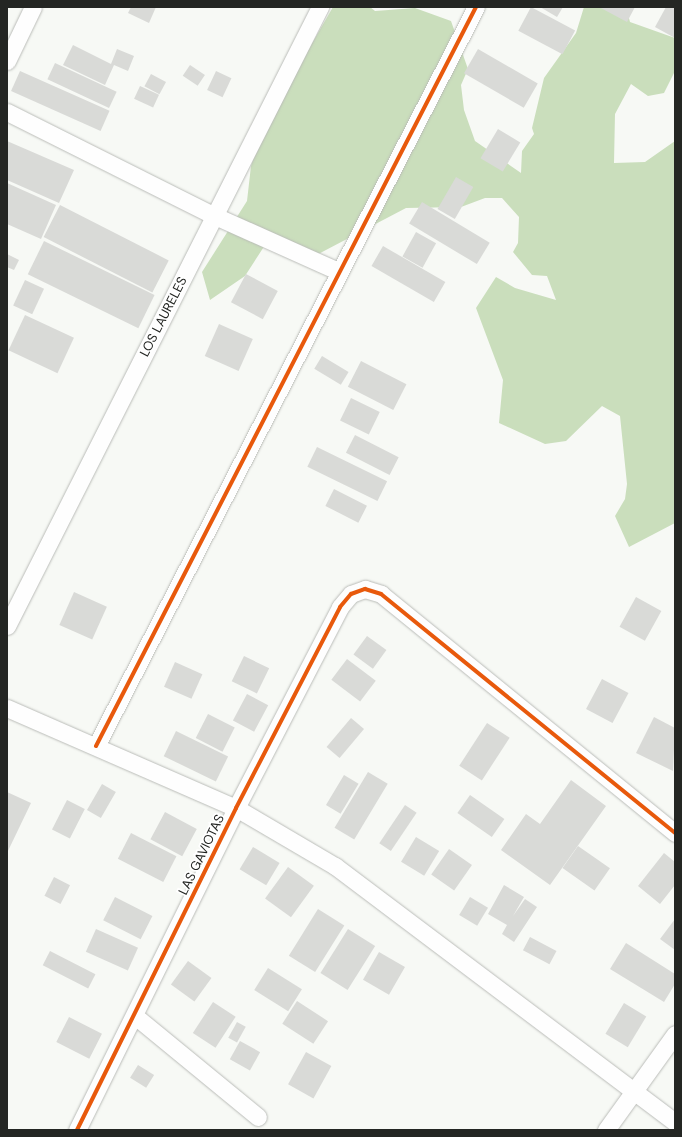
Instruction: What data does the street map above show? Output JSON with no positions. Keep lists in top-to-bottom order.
{
  "streets": {
    "street": ["LOS LAURELES", "LAS GAVIOTAS"]
  }
}
